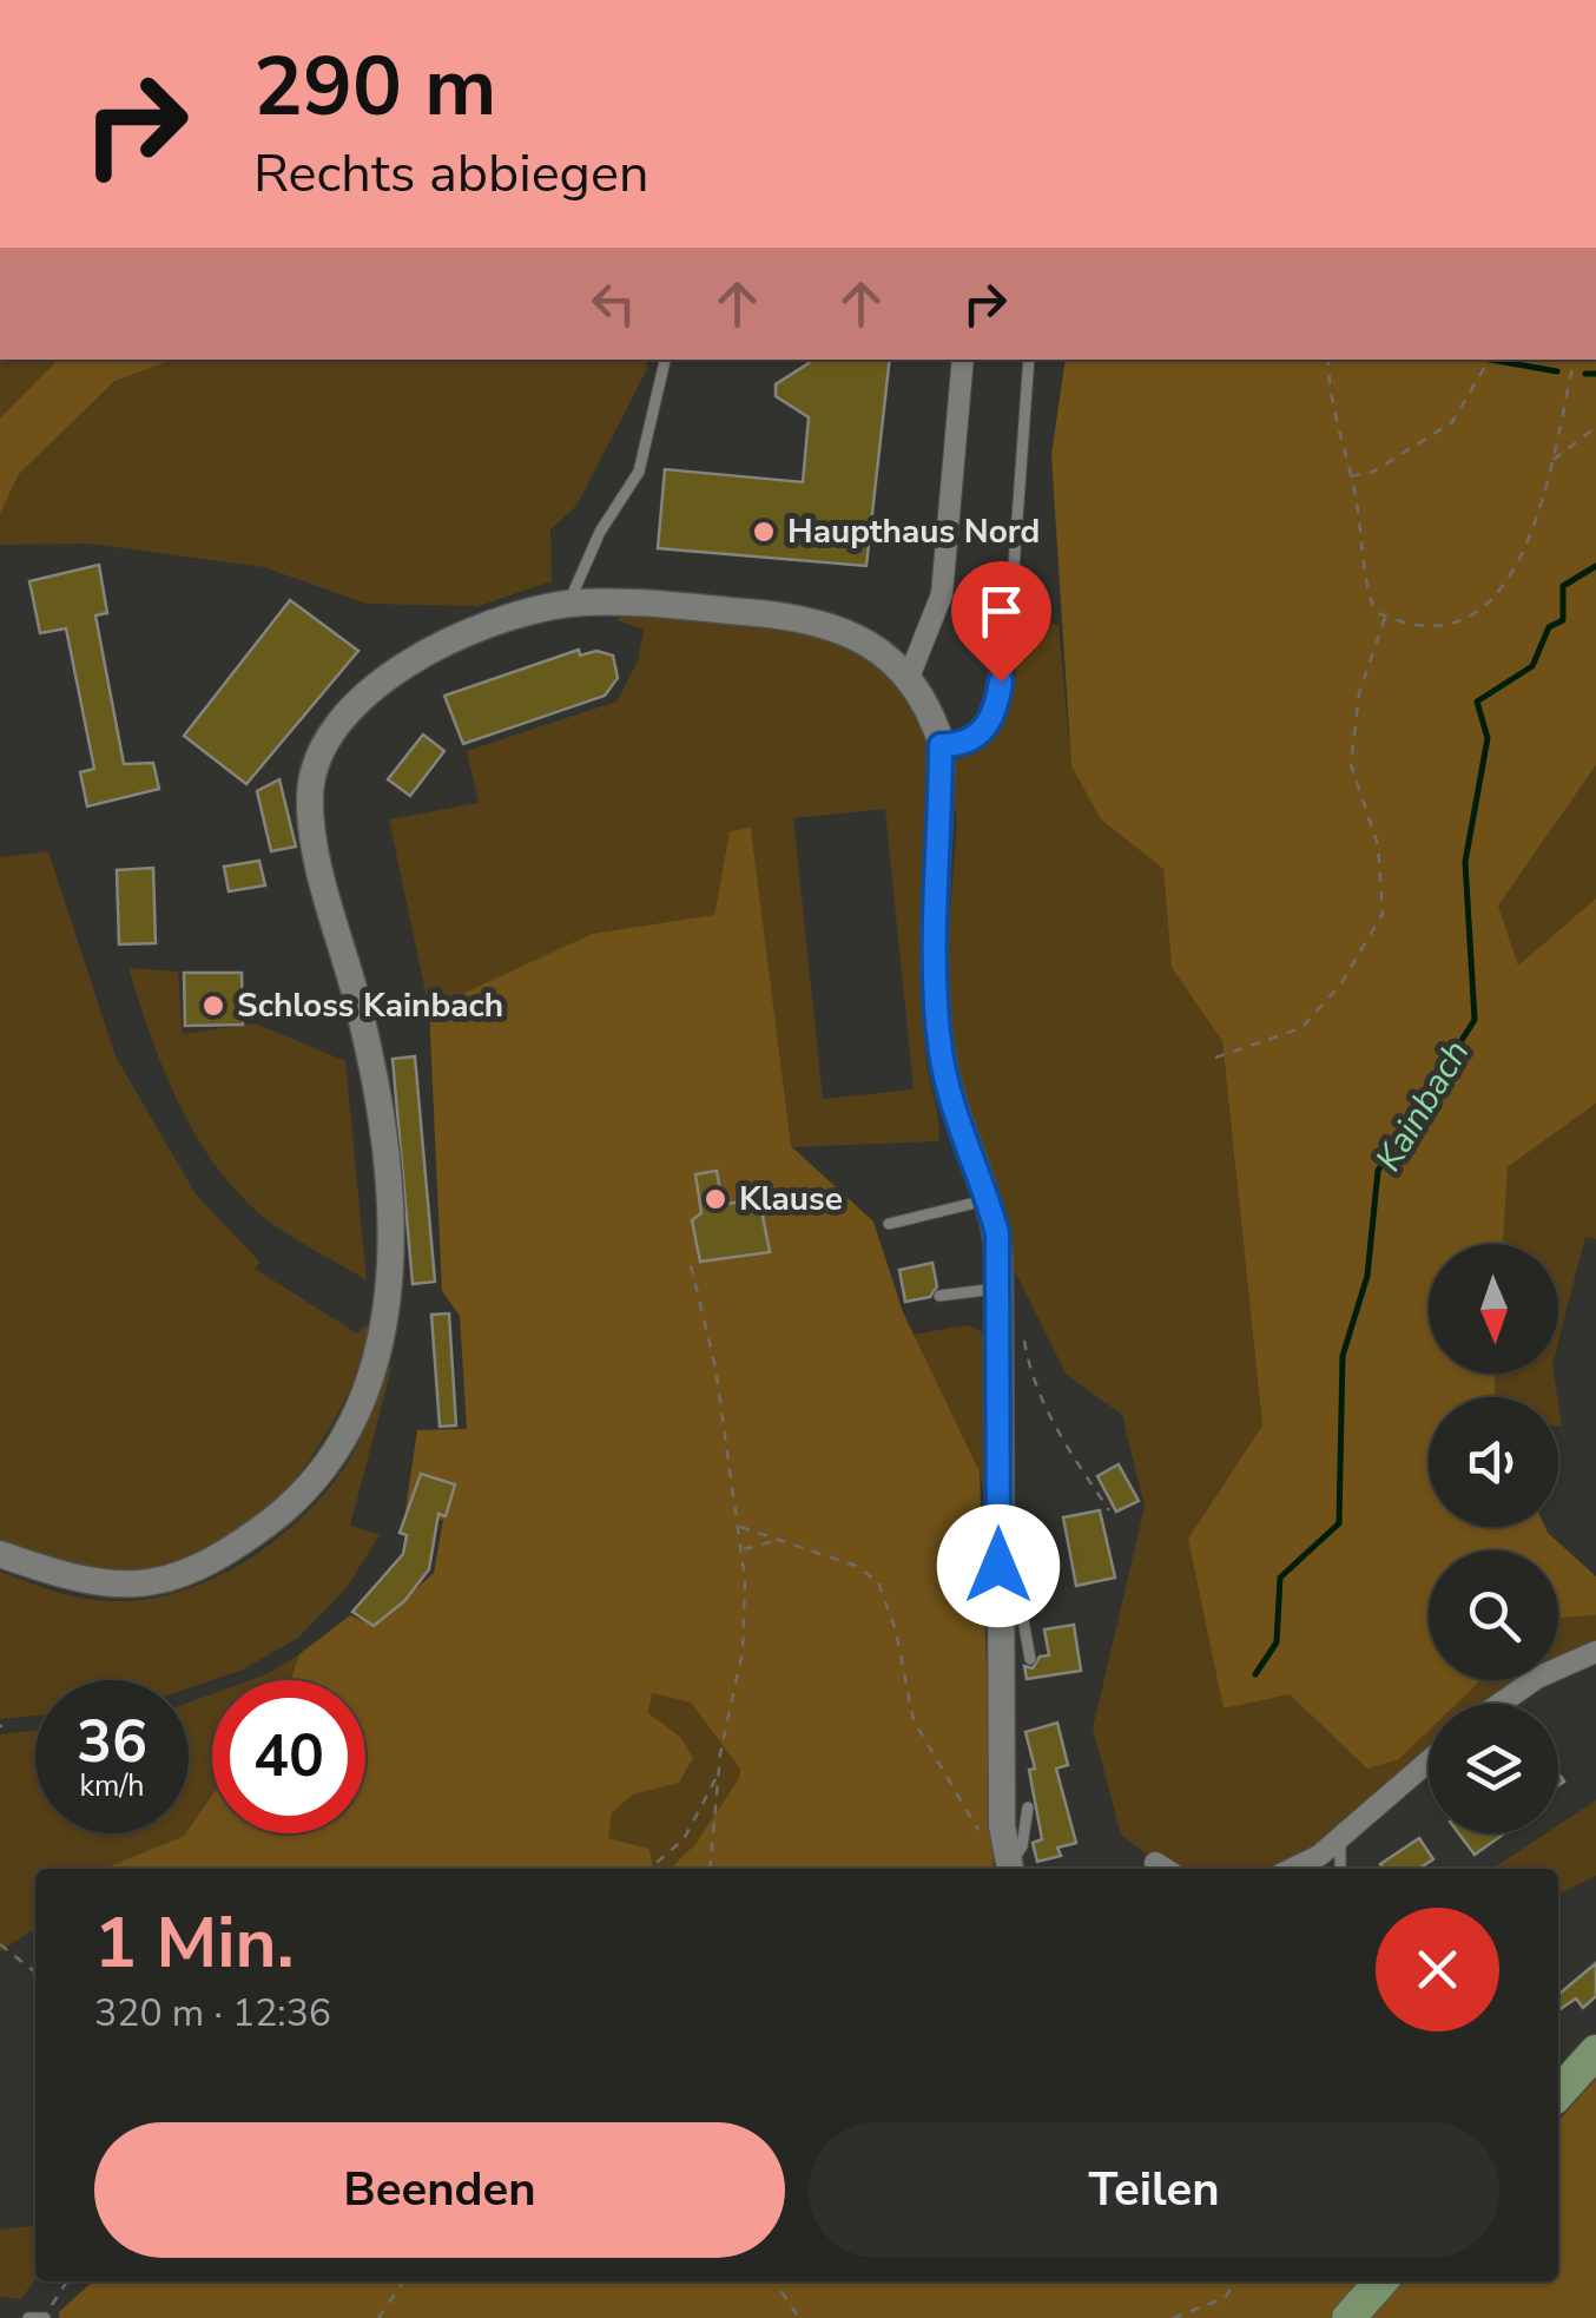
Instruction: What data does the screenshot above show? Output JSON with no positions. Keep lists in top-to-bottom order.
{
  "water": ["Kainbach"],
  "places": ["Haupthaus Nord", "Schloss Kainbach", "Klause"],
  "north": "bottom",
  "page": {
    "turn": ["290 m", "Rechts abbiegen"],
    "speed": "36 km/h",
    "limit": "40",
    "heading": ["1 Min.", "320 m · 12:36"],
    "buttons": ["Beenden", "Teilen"]
  }
}
